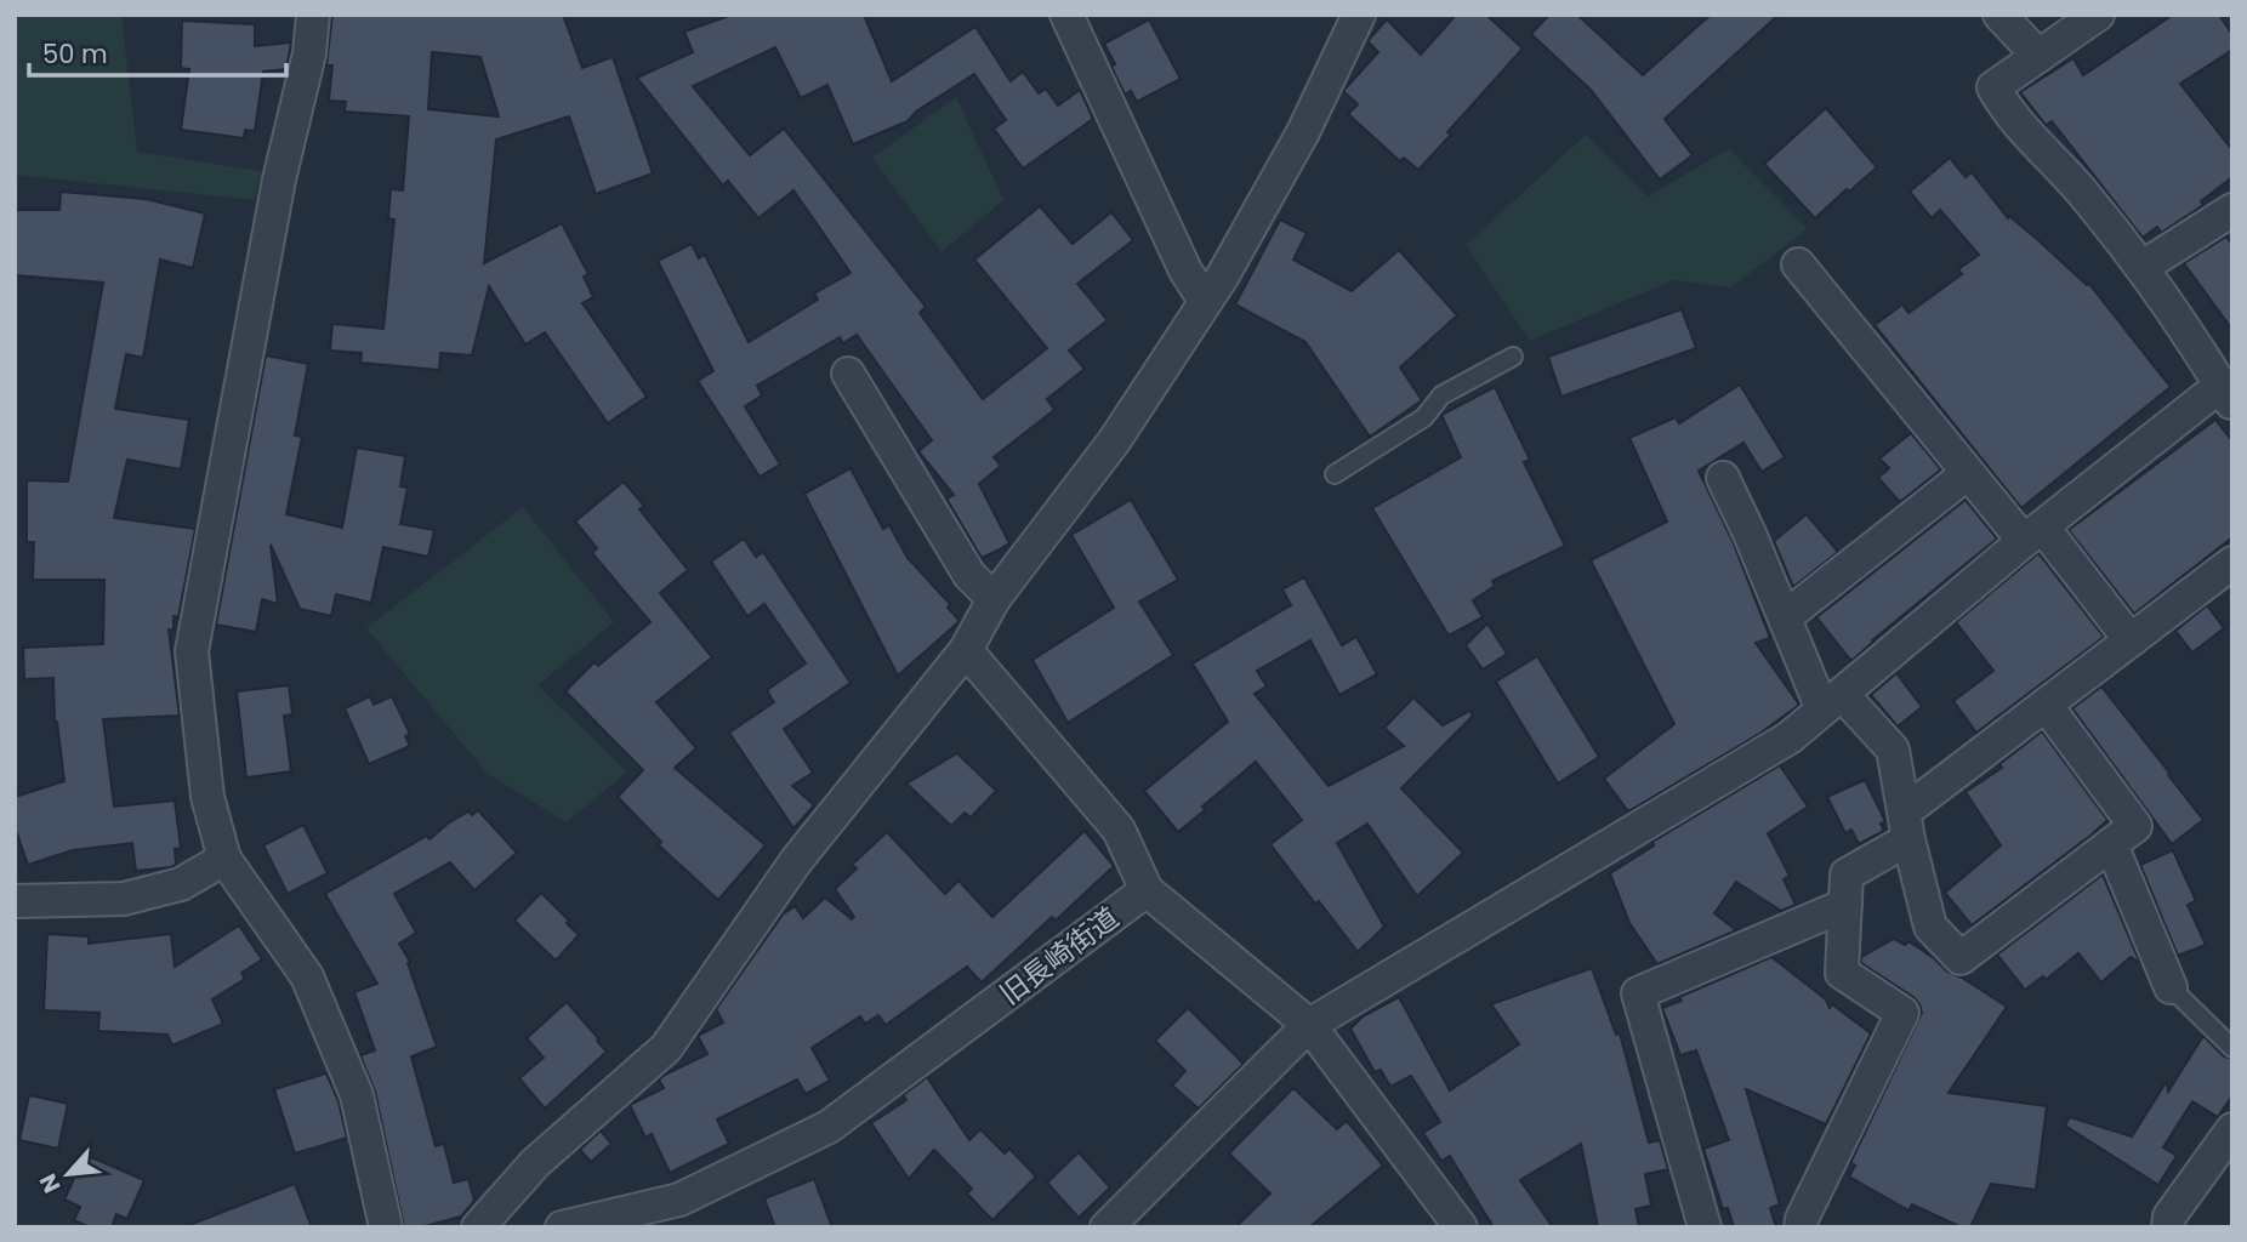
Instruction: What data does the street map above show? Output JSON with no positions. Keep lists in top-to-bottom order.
{
  "streets": {
    "street": ["旧長崎街道"]
  },
  "scale_bar": "50 m",
  "north": "bottom left"
}
